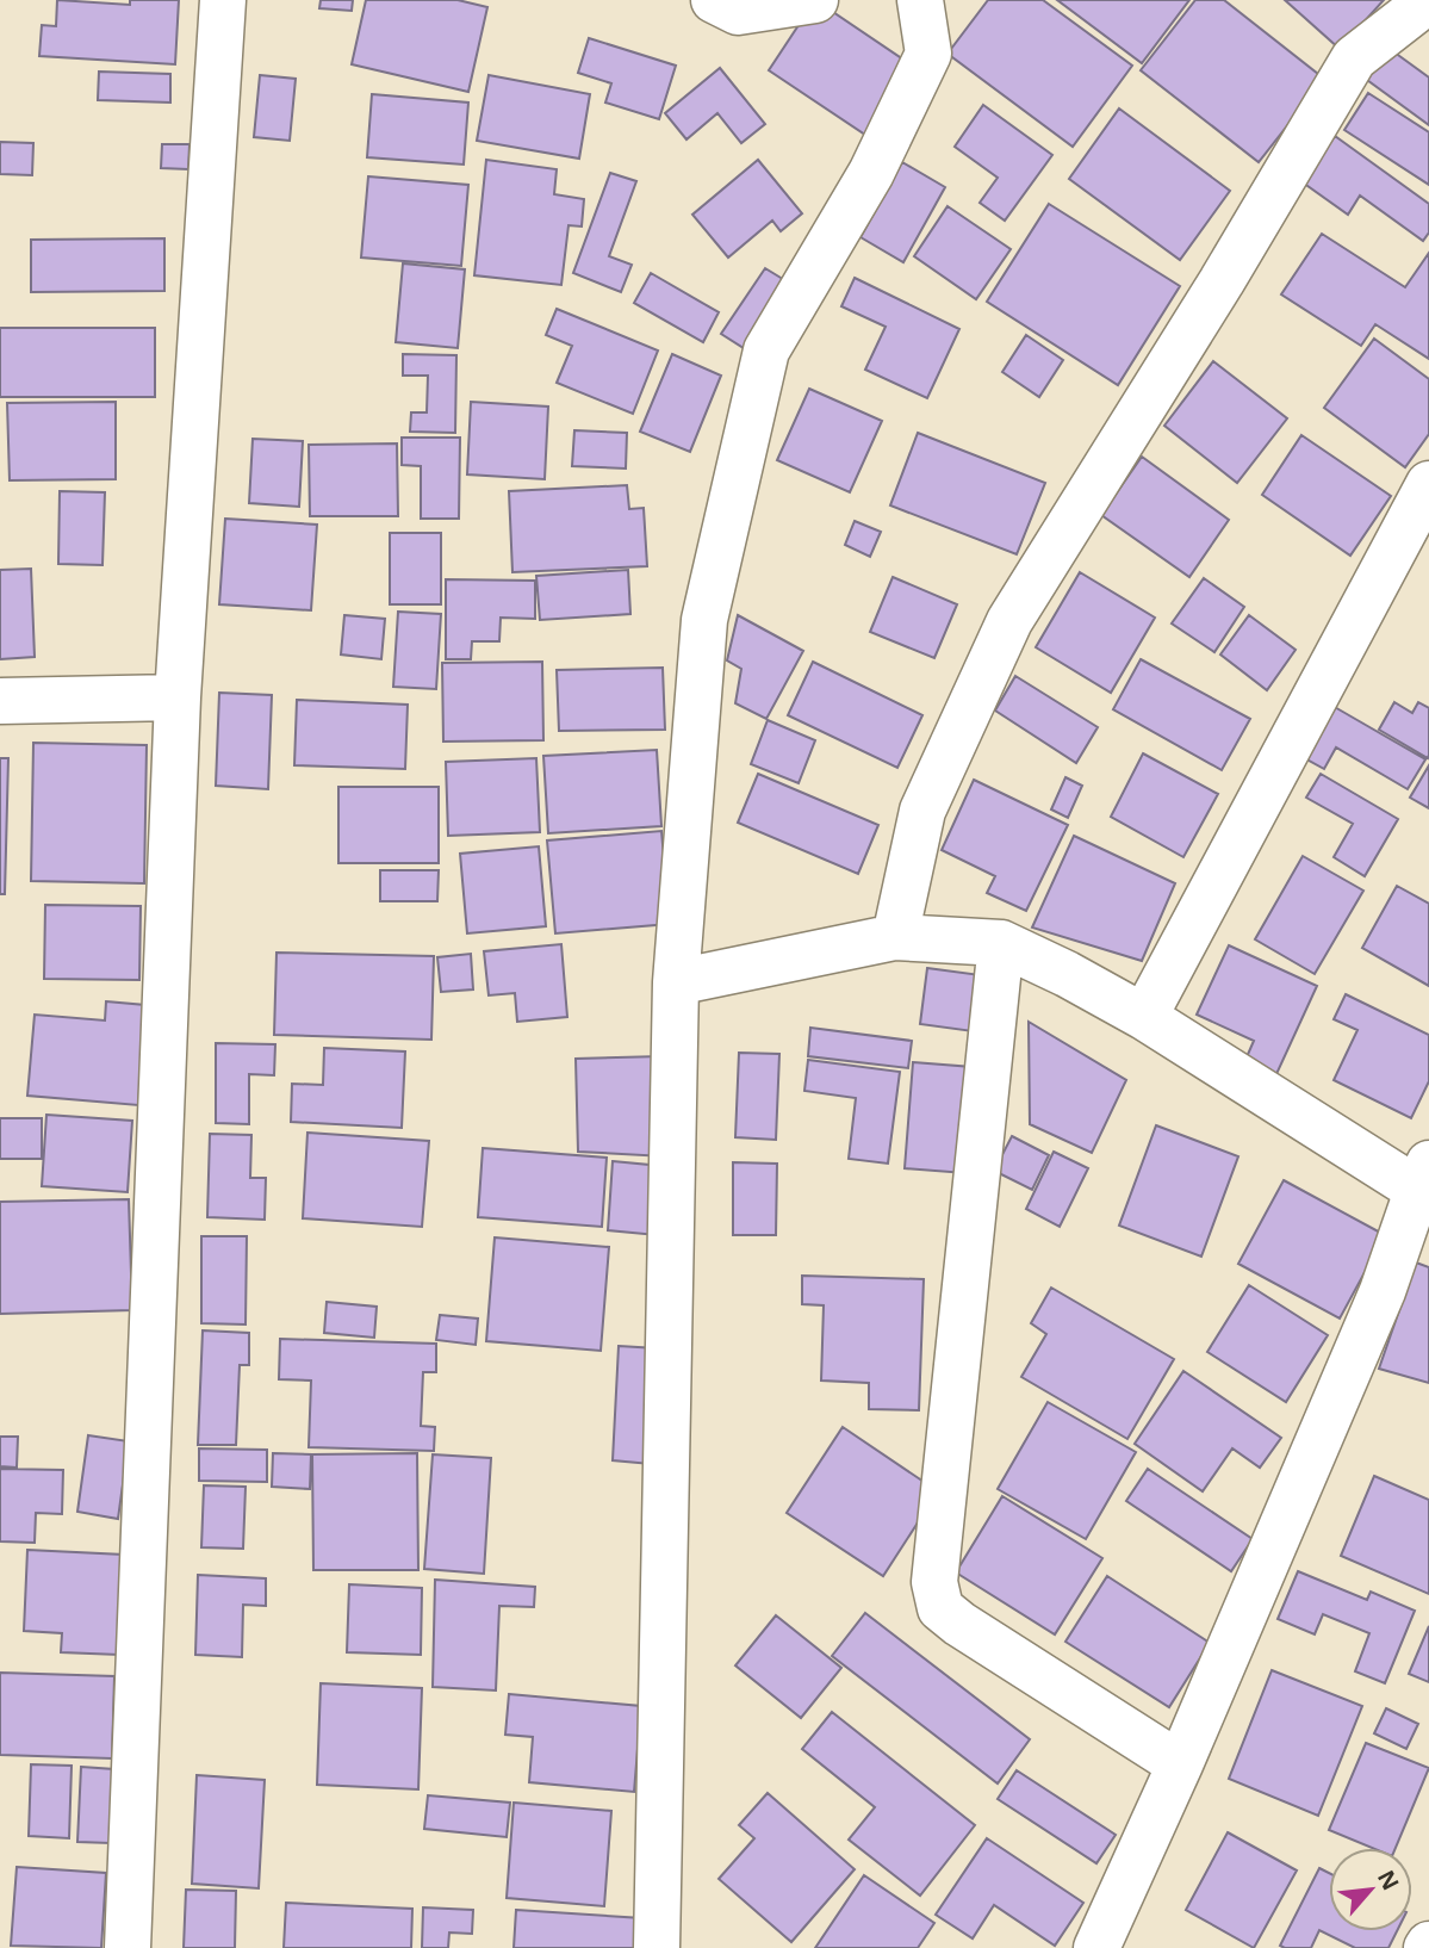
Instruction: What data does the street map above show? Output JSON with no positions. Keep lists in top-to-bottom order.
{
  "north": "top right"
}
